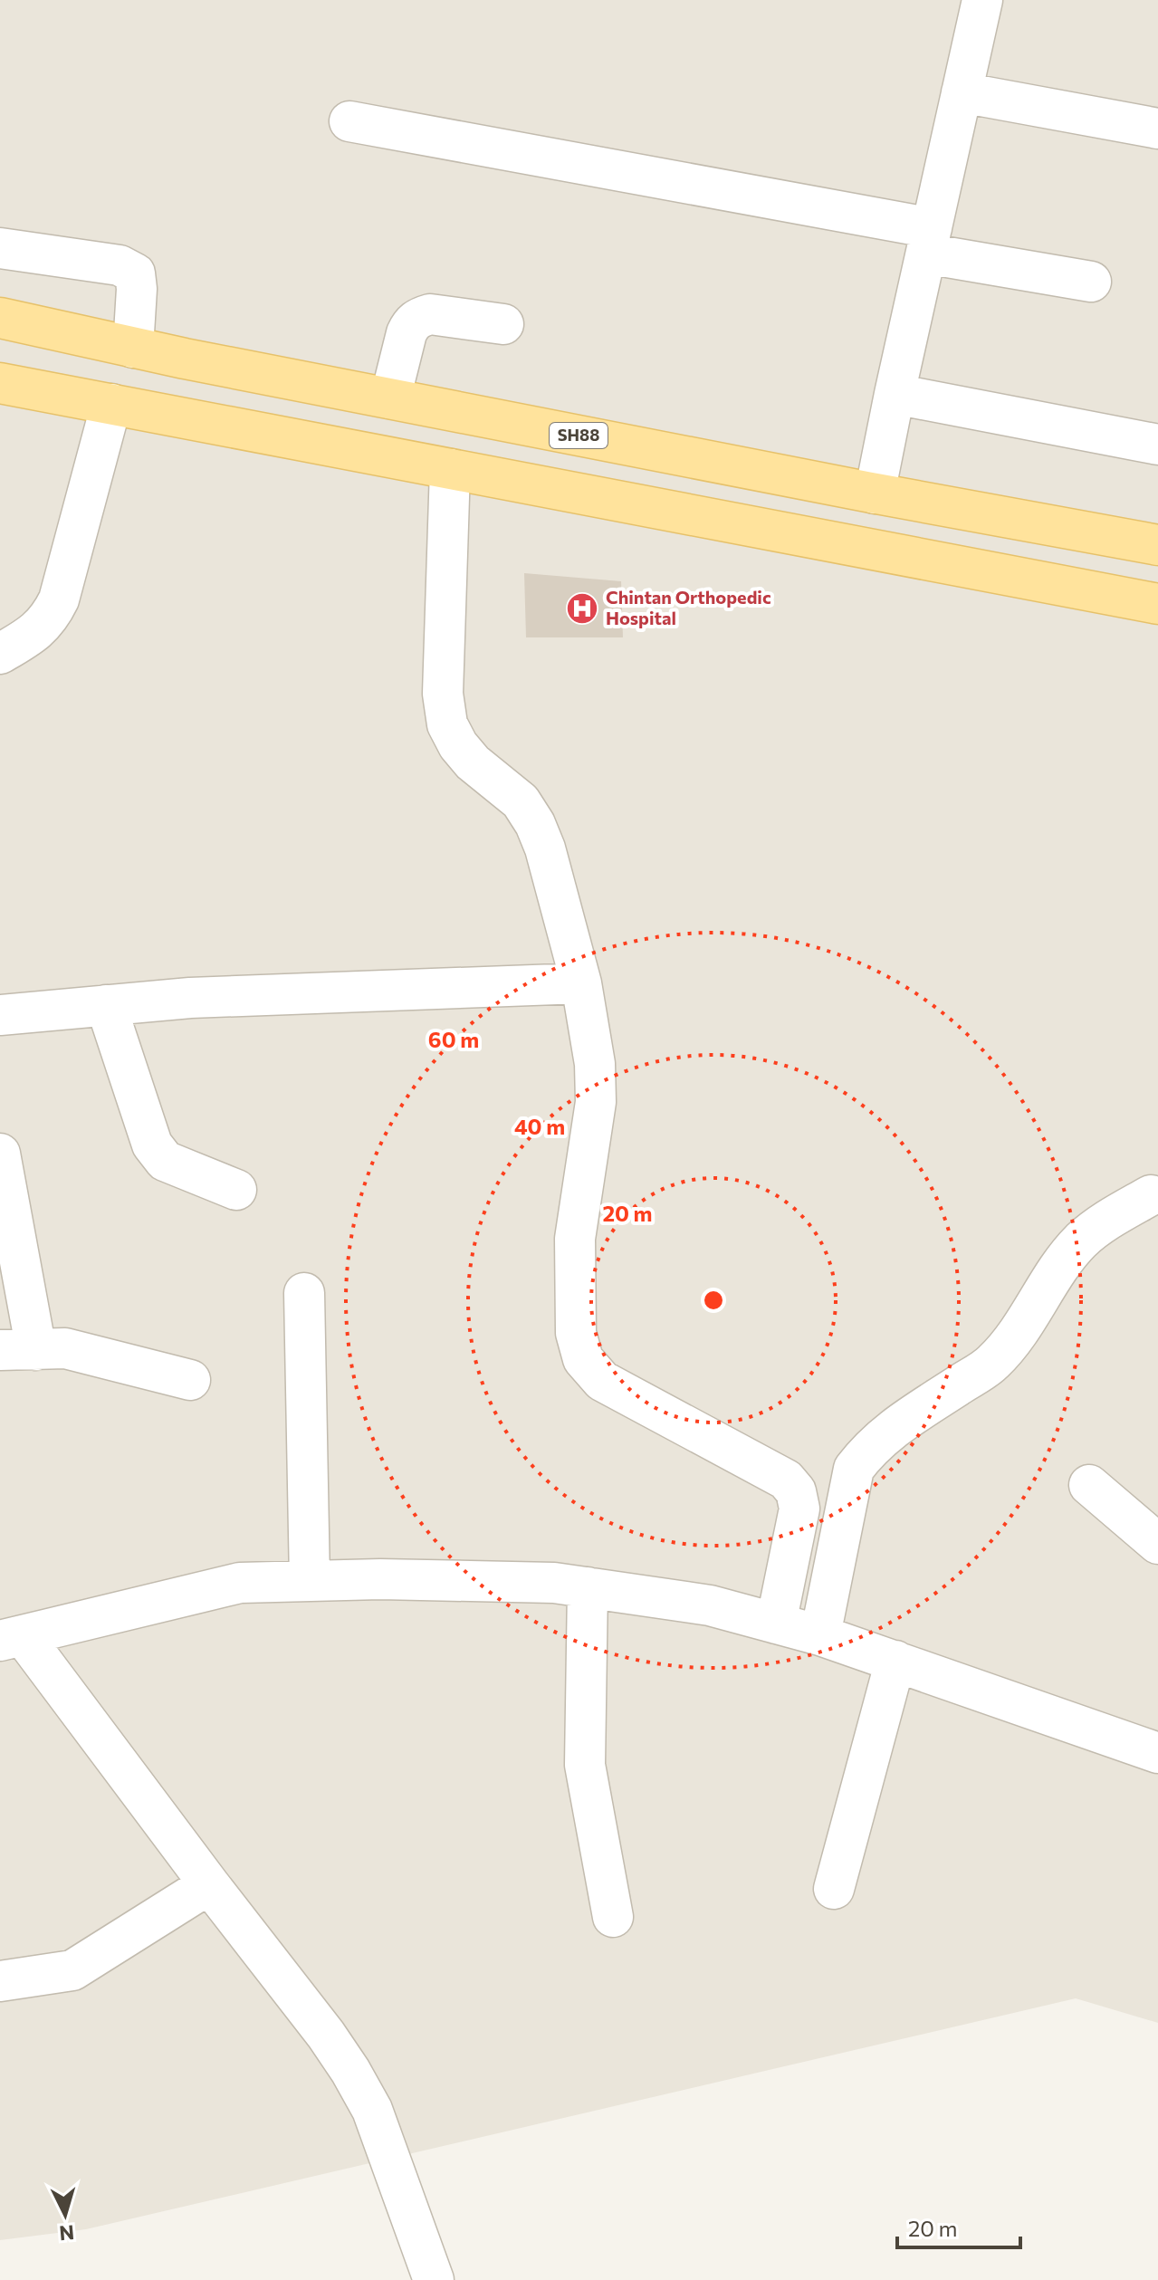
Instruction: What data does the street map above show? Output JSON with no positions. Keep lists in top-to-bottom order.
{
  "streets": {
    "main road": ["SH88"]
  },
  "places": {
    "hospital": ["Chintan Orthopedic Hospital"]
  },
  "scale_bar": "20 m",
  "north": "bottom",
  "rings": ["60 m", "40 m", "20 m"]
}
